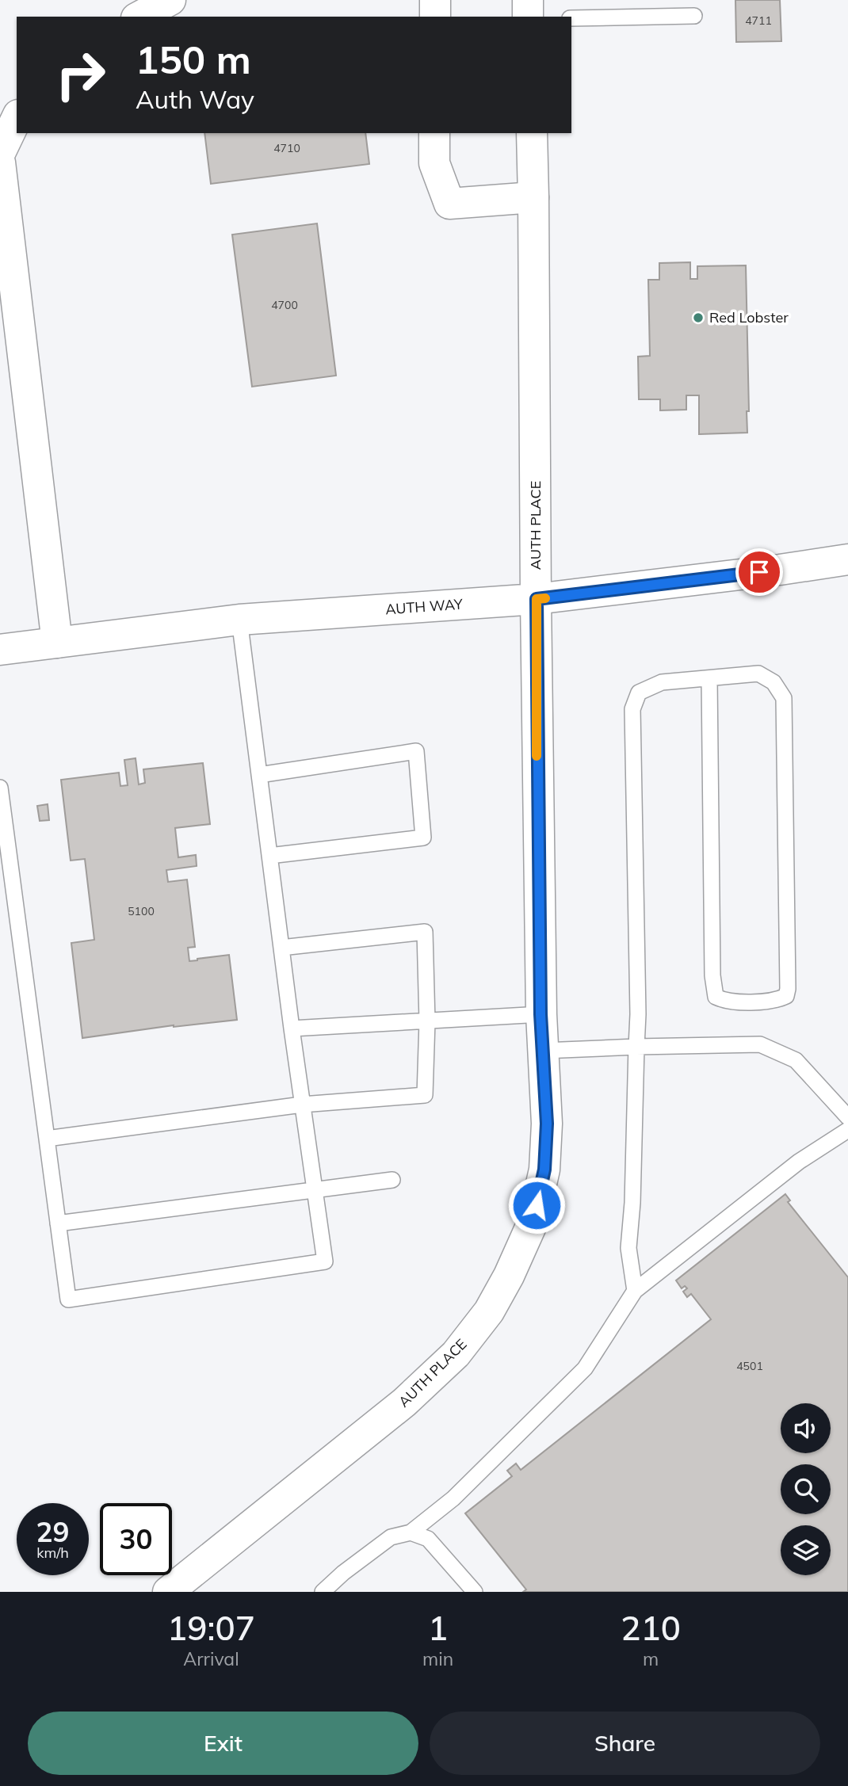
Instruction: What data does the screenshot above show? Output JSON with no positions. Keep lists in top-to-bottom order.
{
  "streets": {
    "street": ["AUTH PLACE", "AUTH WAY"]
  },
  "crossings": [
    ["AUTH PLACE", "AUTH WAY"]
  ],
  "places": ["Red Lobster"],
  "house_numbers": [
    "4711",
    "4710",
    "4700",
    "5100",
    "4501"
  ],
  "page": {
    "turn": ["150 m", "Auth Way"],
    "speed": "29 km/h",
    "limit": "30",
    "eta": [
      "19:07",
      "Arrival",
      "1",
      "min",
      "210",
      "m"
    ],
    "buttons": ["Exit", "Share"]
  }
}
